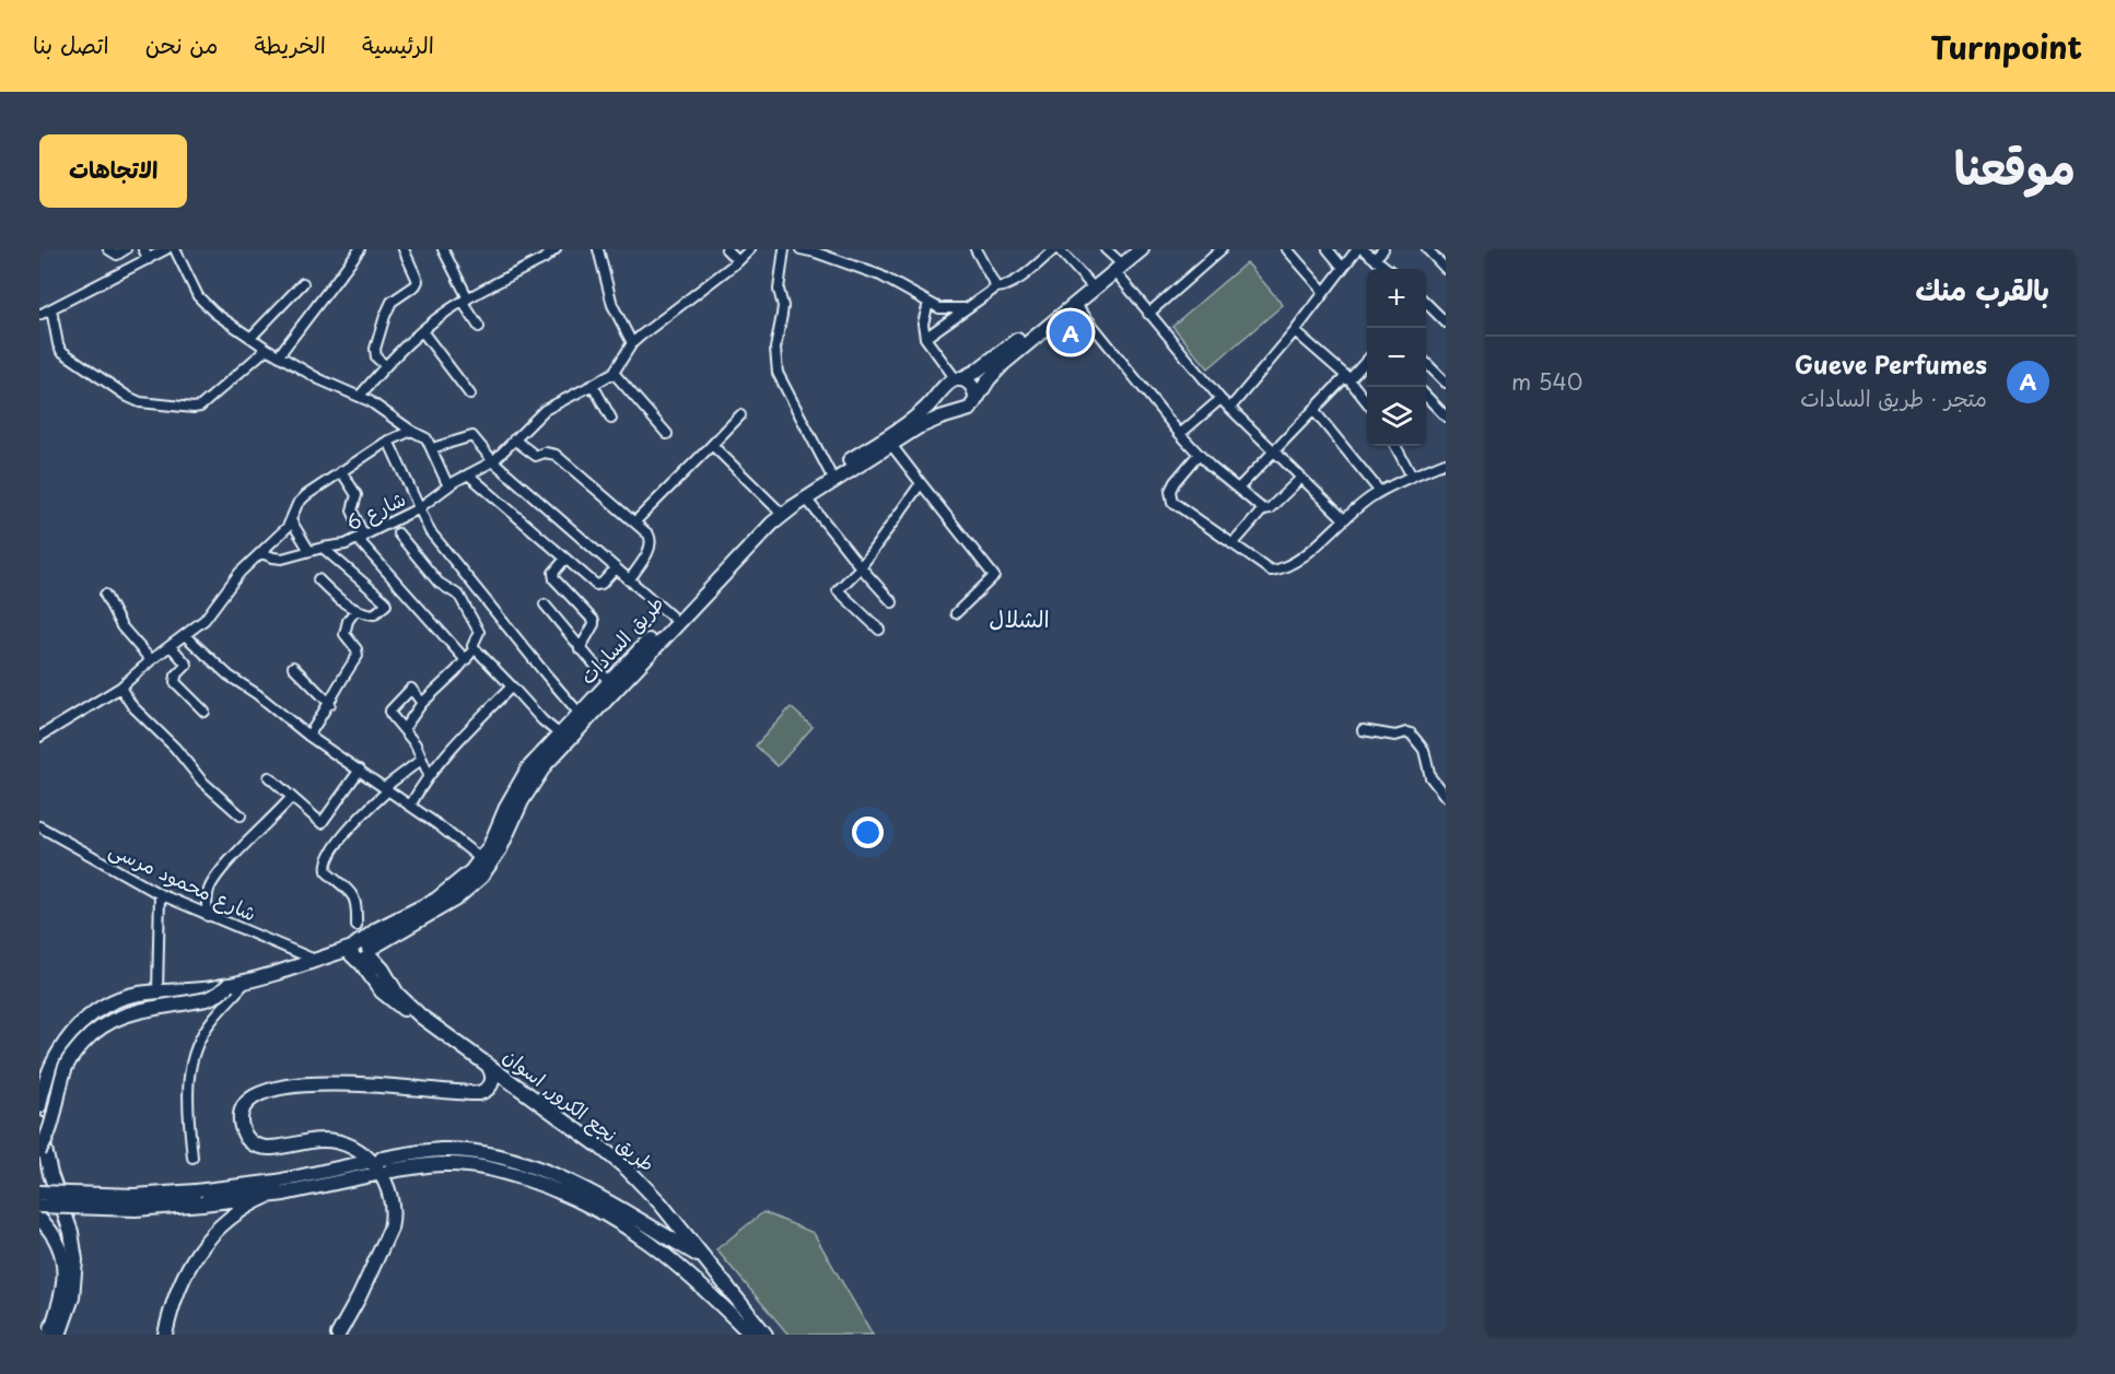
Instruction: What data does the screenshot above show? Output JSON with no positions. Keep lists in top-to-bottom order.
{
  "streets": {
    "main road": ["طريق السادات", "طريق نجع الكرور, اسوان"],
    "street": ["شارع 6", "شارع محمود مرسى"]
  },
  "crossings": [
    ["طريق السادات", "طريق نجع الكرور, اسوان"]
  ],
  "districts": ["الشلال"],
  "page": {
    "header": "Turnpoint",
    "nav": [
      "الرئيسية",
      "الخريطة",
      "من نحن",
      "اتصل بنا"
    ],
    "title": "موقعنا",
    "buttons": "الاتجاهات",
    "heading": "بالقرب منك",
    "map_buttons": ["+", "−"],
    "pins": "A",
    "list": [
      {
        "mark": "A",
        "name": "Gueve Perfumes",
        "note": "متجر · طريق السادات",
        "value": "540 m"
      }
    ]
  }
}
